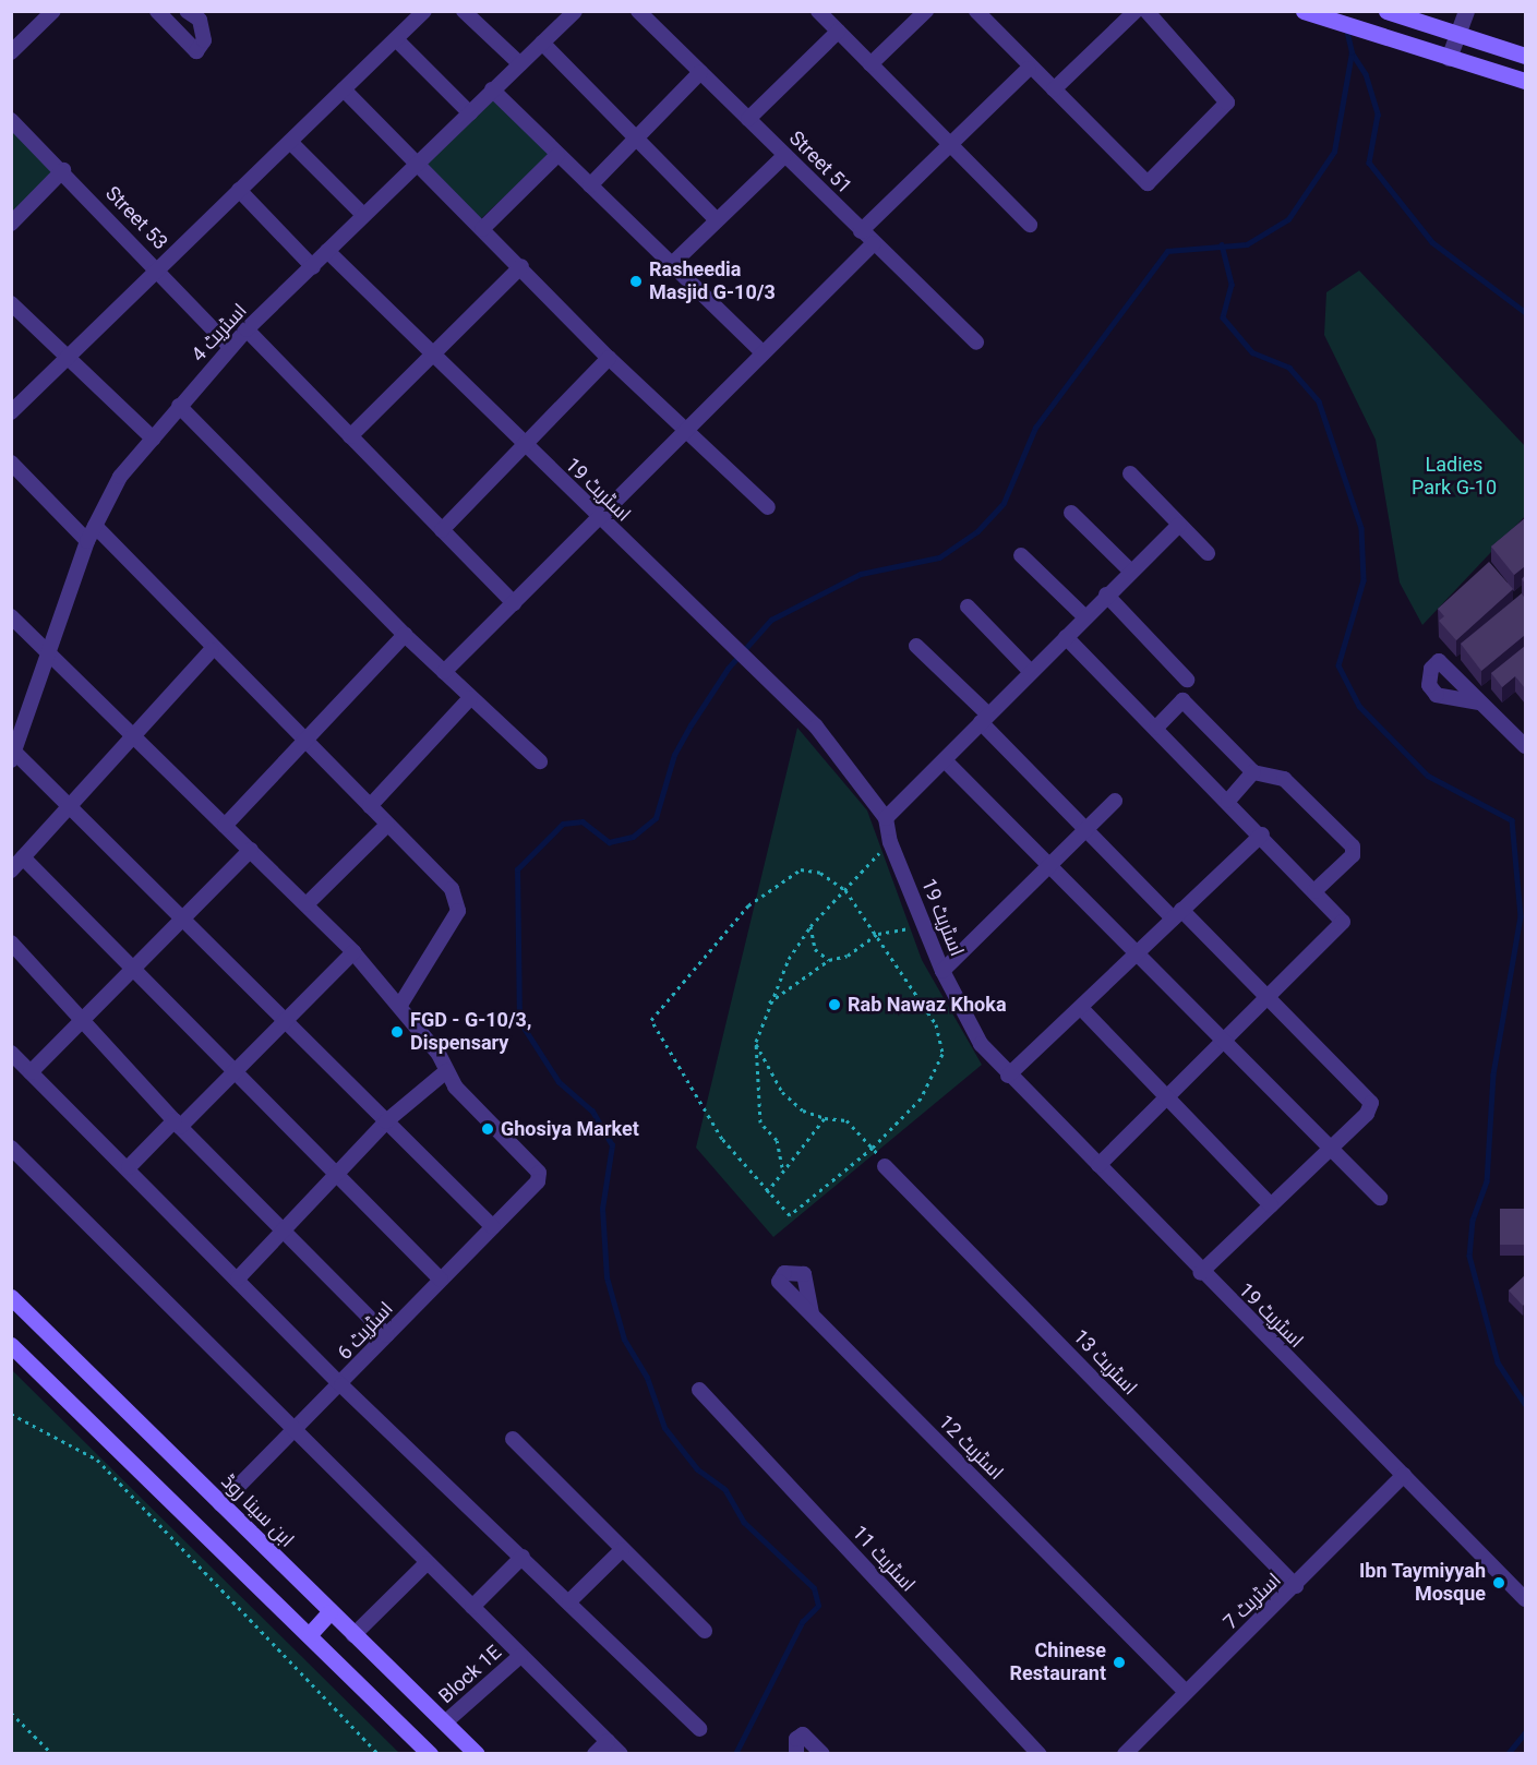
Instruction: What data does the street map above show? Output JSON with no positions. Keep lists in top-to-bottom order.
{
  "streets": {
    "main road": ["ابن سینا روڈ"],
    "street": [
      "Street 51",
      "Street 53",
      "اسٹریٹ 4",
      "اسٹریٹ 19",
      "اسٹریٹ 6",
      "اسٹریٹ 13",
      "اسٹریٹ 12",
      "اسٹریٹ 11",
      "اسٹریٹ 7",
      "Block 1E"
    ]
  },
  "crossings": [
    ["Street 53", "اسٹریٹ 4"],
    ["اسٹریٹ 4", "اسٹریٹ 19"],
    ["اسٹریٹ 19", "اسٹریٹ 7"],
    ["اسٹریٹ 6", "ابن سینا روڈ"],
    ["اسٹریٹ 13", "اسٹریٹ 7"],
    ["اسٹریٹ 12", "اسٹریٹ 7"],
    ["ابن سینا روڈ", "Block 1E"]
  ],
  "parks": ["Ladies Park G-10"],
  "places": [
    "Rasheedia Masjid G-10/3",
    "Rab Nawaz Khoka",
    "FGD - G-10/3, Dispensary",
    "Ghosiya Market",
    "Ibn Taymiyyah Mosque",
    "Chinese Restaurant"
  ]
}
